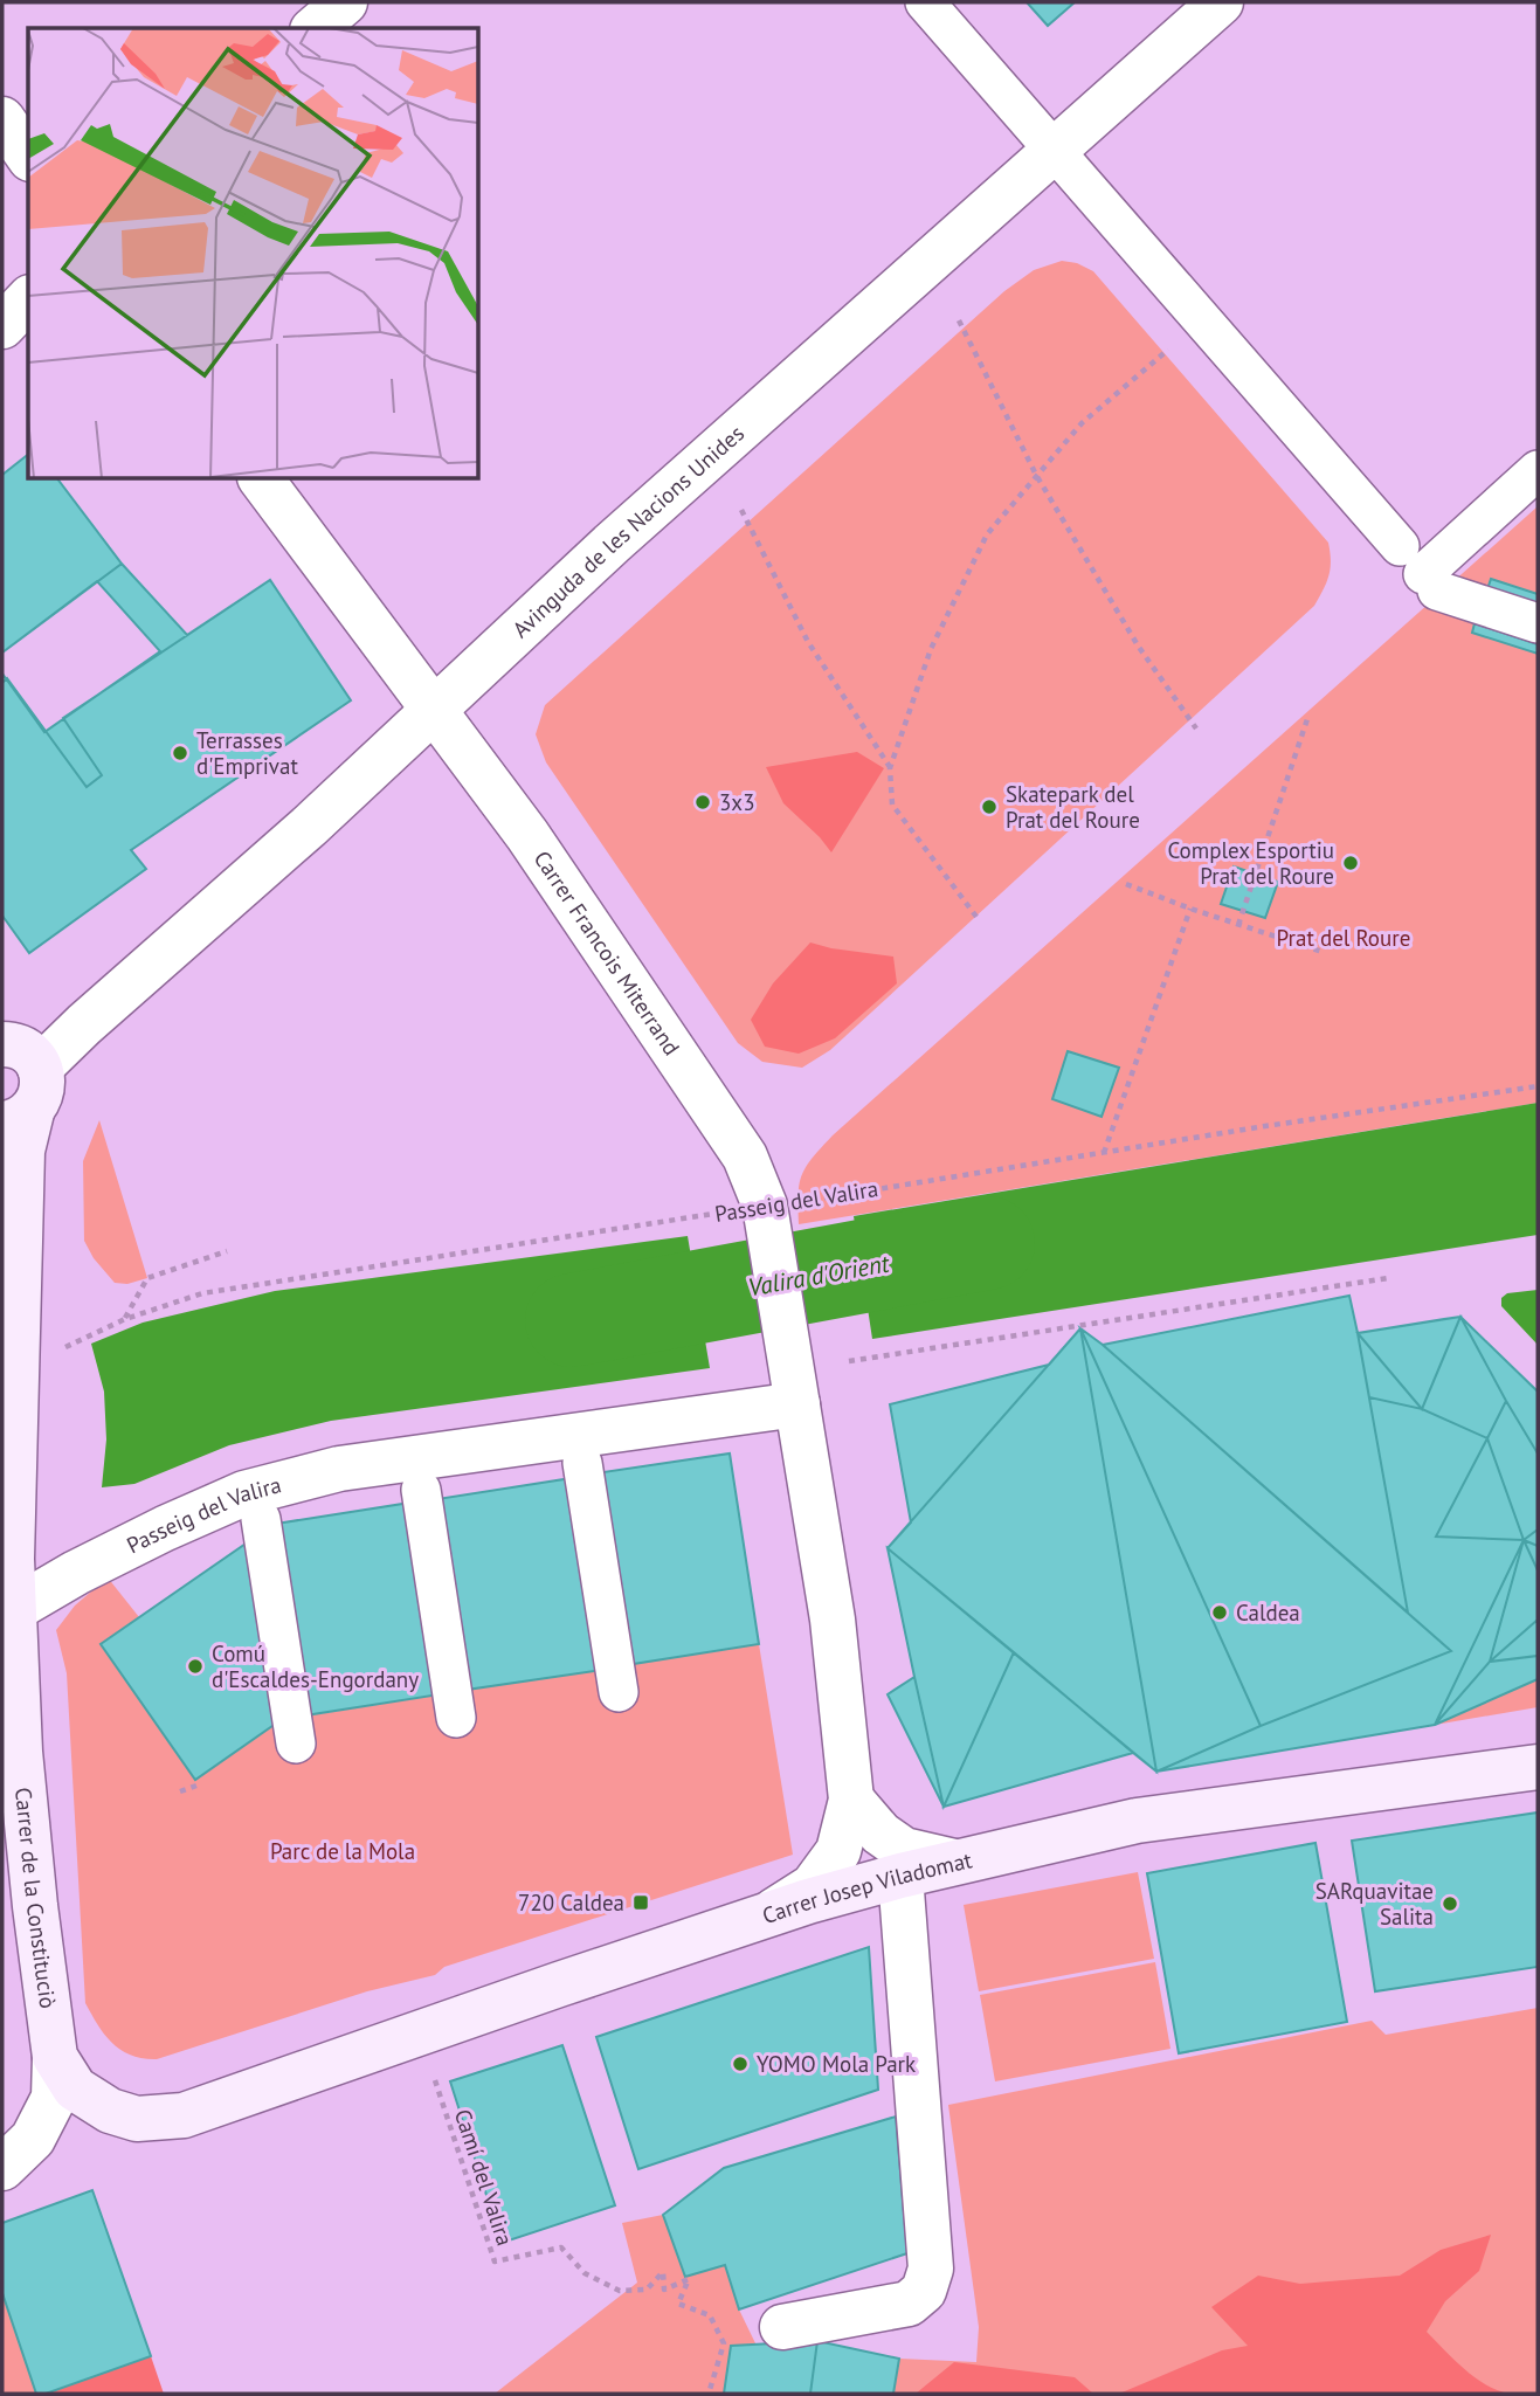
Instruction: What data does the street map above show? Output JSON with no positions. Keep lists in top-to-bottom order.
{
  "streets": {
    "main road": ["Carrer Josep Viladomat", "Carrer de la Constituciò"],
    "street": ["Avinguda de les Nacions Unides", "Carrer Francois Miterrand", "Passeig del Valira"],
    "path": ["Camí del Valira"]
  },
  "crossings": [
    ["Avinguda de les Nacions Unides", "Carrer Francois Miterrand"],
    ["Carrer Francois Miterrand", "Passeig del Valira"],
    ["Passeig del Valira", "Carrer de la Constituciò"],
    ["Carrer Josep Viladomat", "Carrer de la Constituciò"]
  ],
  "water": ["Valira d'Orient"],
  "parks": ["Prat del Roure", "Parc de la Mola"],
  "places": {
    "other": [
      "Terrasses d'Emprivat",
      "3x3",
      "Skatepark del Prat del Roure",
      "Complex Esportiu Prat del Roure",
      "Caldea",
      "Comú d'Escaldes-Engordany",
      "SARquavitae Salita",
      "YOMO Mola Park"
    ],
    "transit": ["720 Caldea"]
  }
}
